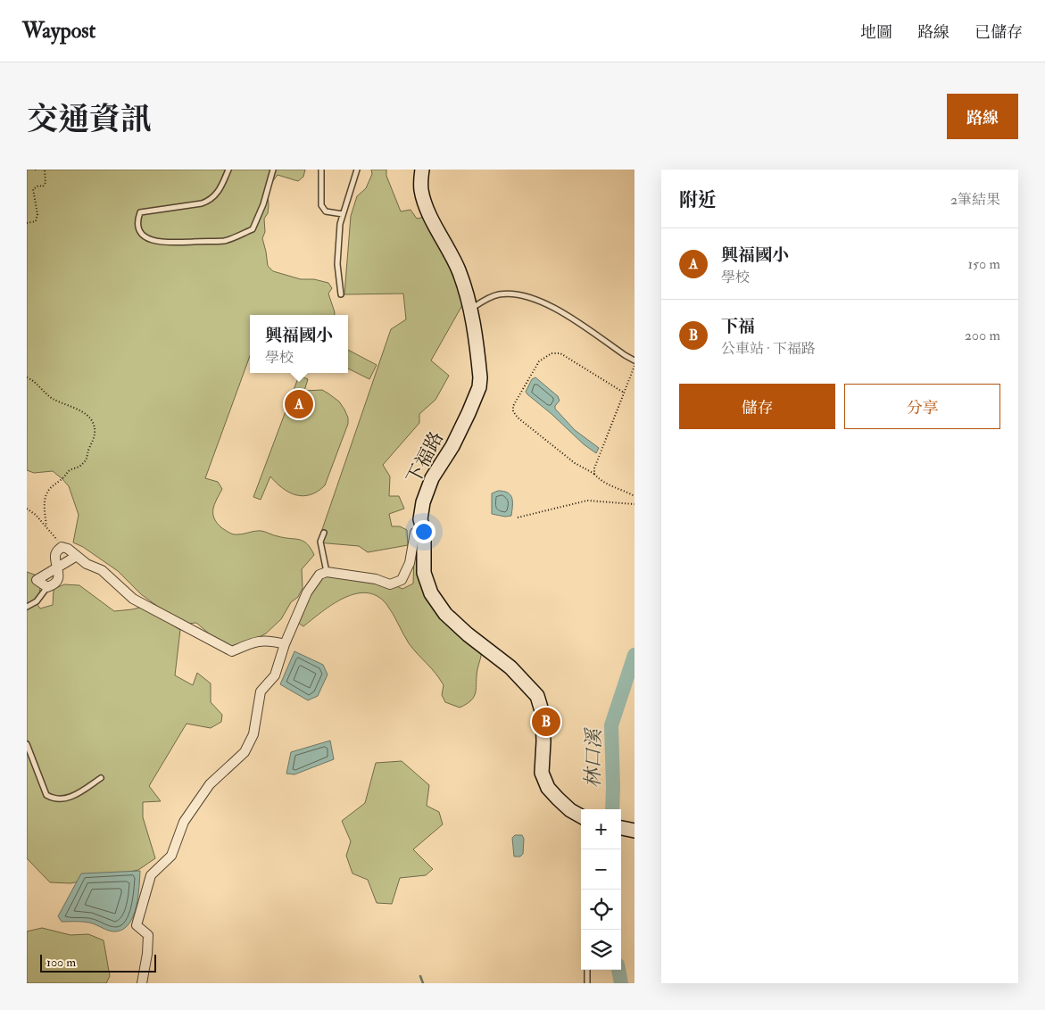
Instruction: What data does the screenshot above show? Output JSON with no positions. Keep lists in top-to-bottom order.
{
  "streets": {
    "main road": ["下福路"]
  },
  "water": ["林口溪"],
  "scale_bar": "100 m",
  "page": {
    "header": "Waypost",
    "nav": ["地圖", "路線", "已儲存"],
    "title": "交通資訊",
    "buttons": [
      "路線",
      ["儲存", "分享"]
    ],
    "heading": ["附近", "2筆結果"],
    "list": [
      {
        "mark": "A",
        "name": "興福國小",
        "note": "學校",
        "value": "150 m"
      },
      {
        "mark": "B",
        "name": "下福",
        "note": "公車站 · 下福路",
        "value": "200 m"
      }
    ],
    "popup": ["興福國小", "學校"],
    "pins": ["A", "B"],
    "map_buttons": ["+", "−"],
    "scale": "100 m"
  }
}
